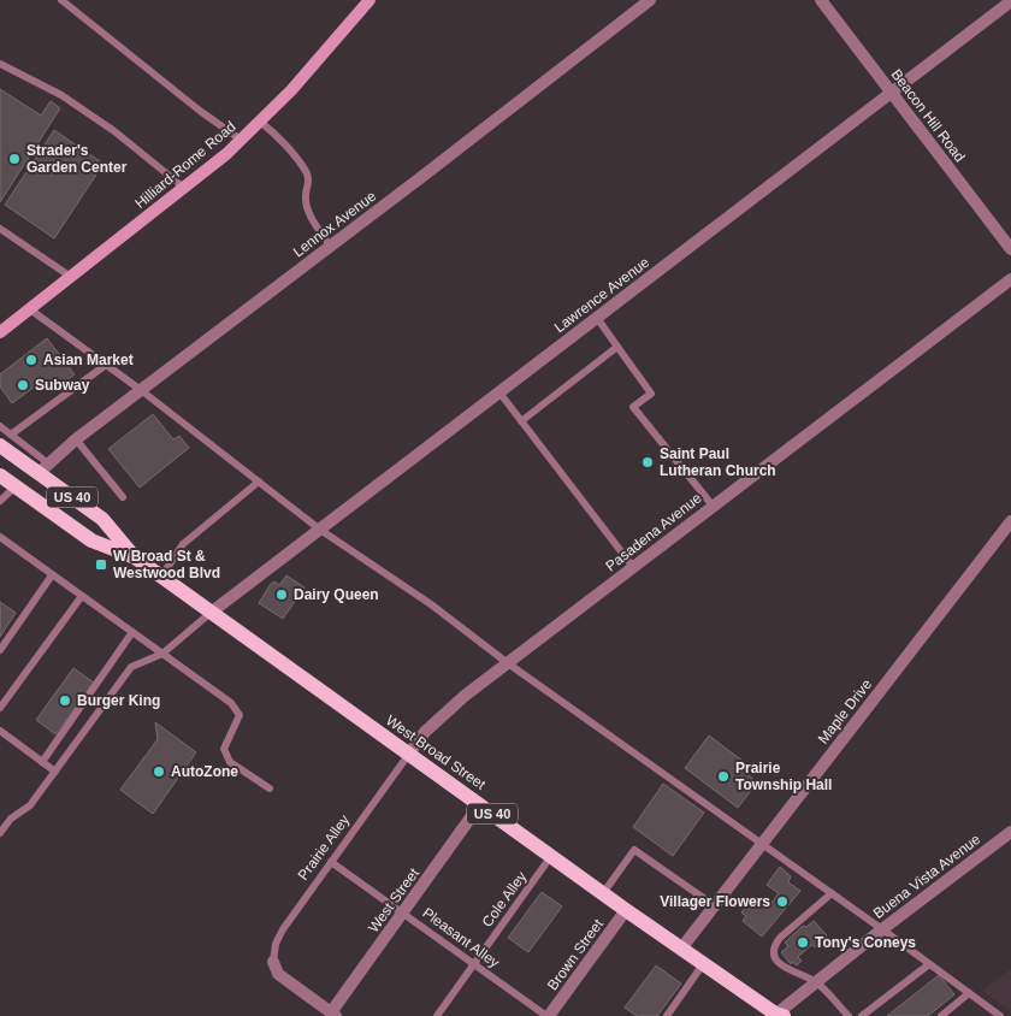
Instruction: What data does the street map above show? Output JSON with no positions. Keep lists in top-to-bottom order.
{
  "streets": {
    "main road": ["Hilliard-Rome Road", "US 40", "West Broad Street"],
    "street": [
      "Beacon Hill Road",
      "Lennox Avenue",
      "Lawrence Avenue",
      "Pasadena Avenue",
      "Maple Drive",
      "Buena Vista Avenue",
      "West Street",
      "Brown Street"
    ],
    "lane": ["Prairie Alley", "Cole Alley", "Pleasant Alley"]
  },
  "crossings": [
    ["Beacon Hill Road", "Lawrence Avenue"],
    ["Lennox Avenue", "West Broad Street"],
    ["Lawrence Avenue", "West Broad Street"],
    ["Pasadena Avenue", "West Broad Street"],
    ["Pasadena Avenue", "Prairie Alley"],
    ["Maple Drive", "West Broad Street"],
    ["West Broad Street", "Prairie Alley"],
    ["West Broad Street", "Buena Vista Avenue"],
    ["West Broad Street", "Cole Alley"],
    ["West Broad Street", "West Street"],
    ["West Broad Street", "Brown Street"],
    ["Prairie Alley", "Pleasant Alley"],
    ["Cole Alley", "Pleasant Alley"],
    ["West Street", "Pleasant Alley"],
    ["Pleasant Alley", "Brown Street"]
  ],
  "places": {
    "other": [
      "Strader's Garden Center",
      "Asian Market",
      "Subway",
      "Saint Paul Lutheran Church",
      "Dairy Queen",
      "Burger King",
      "AutoZone",
      "Prairie Township Hall",
      "Villager Flowers",
      "Tony's Coneys"
    ],
    "transit": ["W Broad St & Westwood Blvd"]
  }
}
